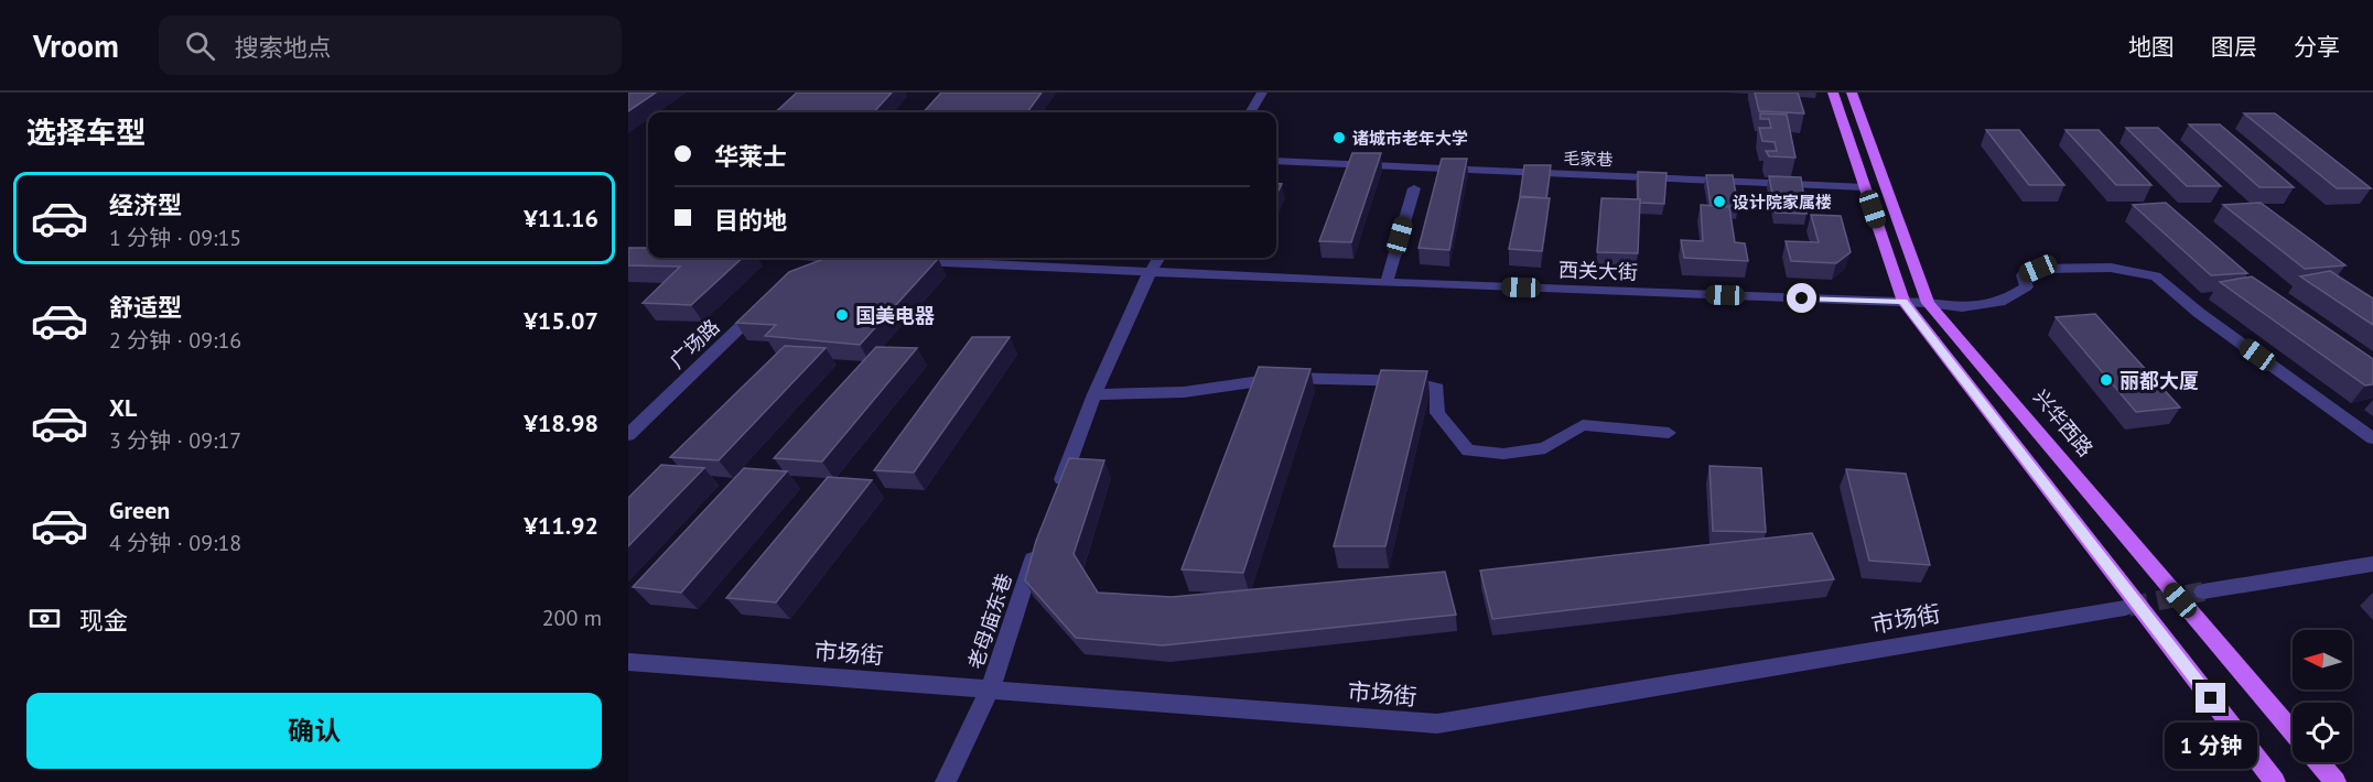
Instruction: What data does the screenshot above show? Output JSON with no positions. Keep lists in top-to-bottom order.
{
  "streets": {
    "main road": ["兴华西路"],
    "street": [
      "毛家巷",
      "西关大街",
      "广场路",
      "市场街",
      "老母庙东巷"
    ]
  },
  "crossings": [
    ["西关大街", "兴华西路"],
    ["市场街", "老母庙东巷"]
  ],
  "places": [
    "诸城市老年大学",
    "设计院家属楼",
    "国美电器",
    "丽都大厦"
  ],
  "north": "left",
  "page": {
    "header": "Vroom",
    "search": "搜索地点",
    "nav": ["地图", "图层", "分享"],
    "heading": "选择车型",
    "banner": ["华莱士", "目的地"],
    "list": [
      {
        "name": "经济型",
        "note": "1 分钟 · 09:15",
        "value": "¥11.16"
      },
      {
        "name": "舒适型",
        "note": "2 分钟 · 09:16",
        "value": "¥15.07"
      },
      {
        "name": "XL",
        "note": "3 分钟 · 09:17",
        "value": "¥18.98"
      },
      {
        "name": "Green",
        "note": "4 分钟 · 09:18",
        "value": "¥11.92"
      }
    ],
    "pay": ["现金", "200 m"],
    "buttons": "确认",
    "bubble": "1 分钟"
  }
}
